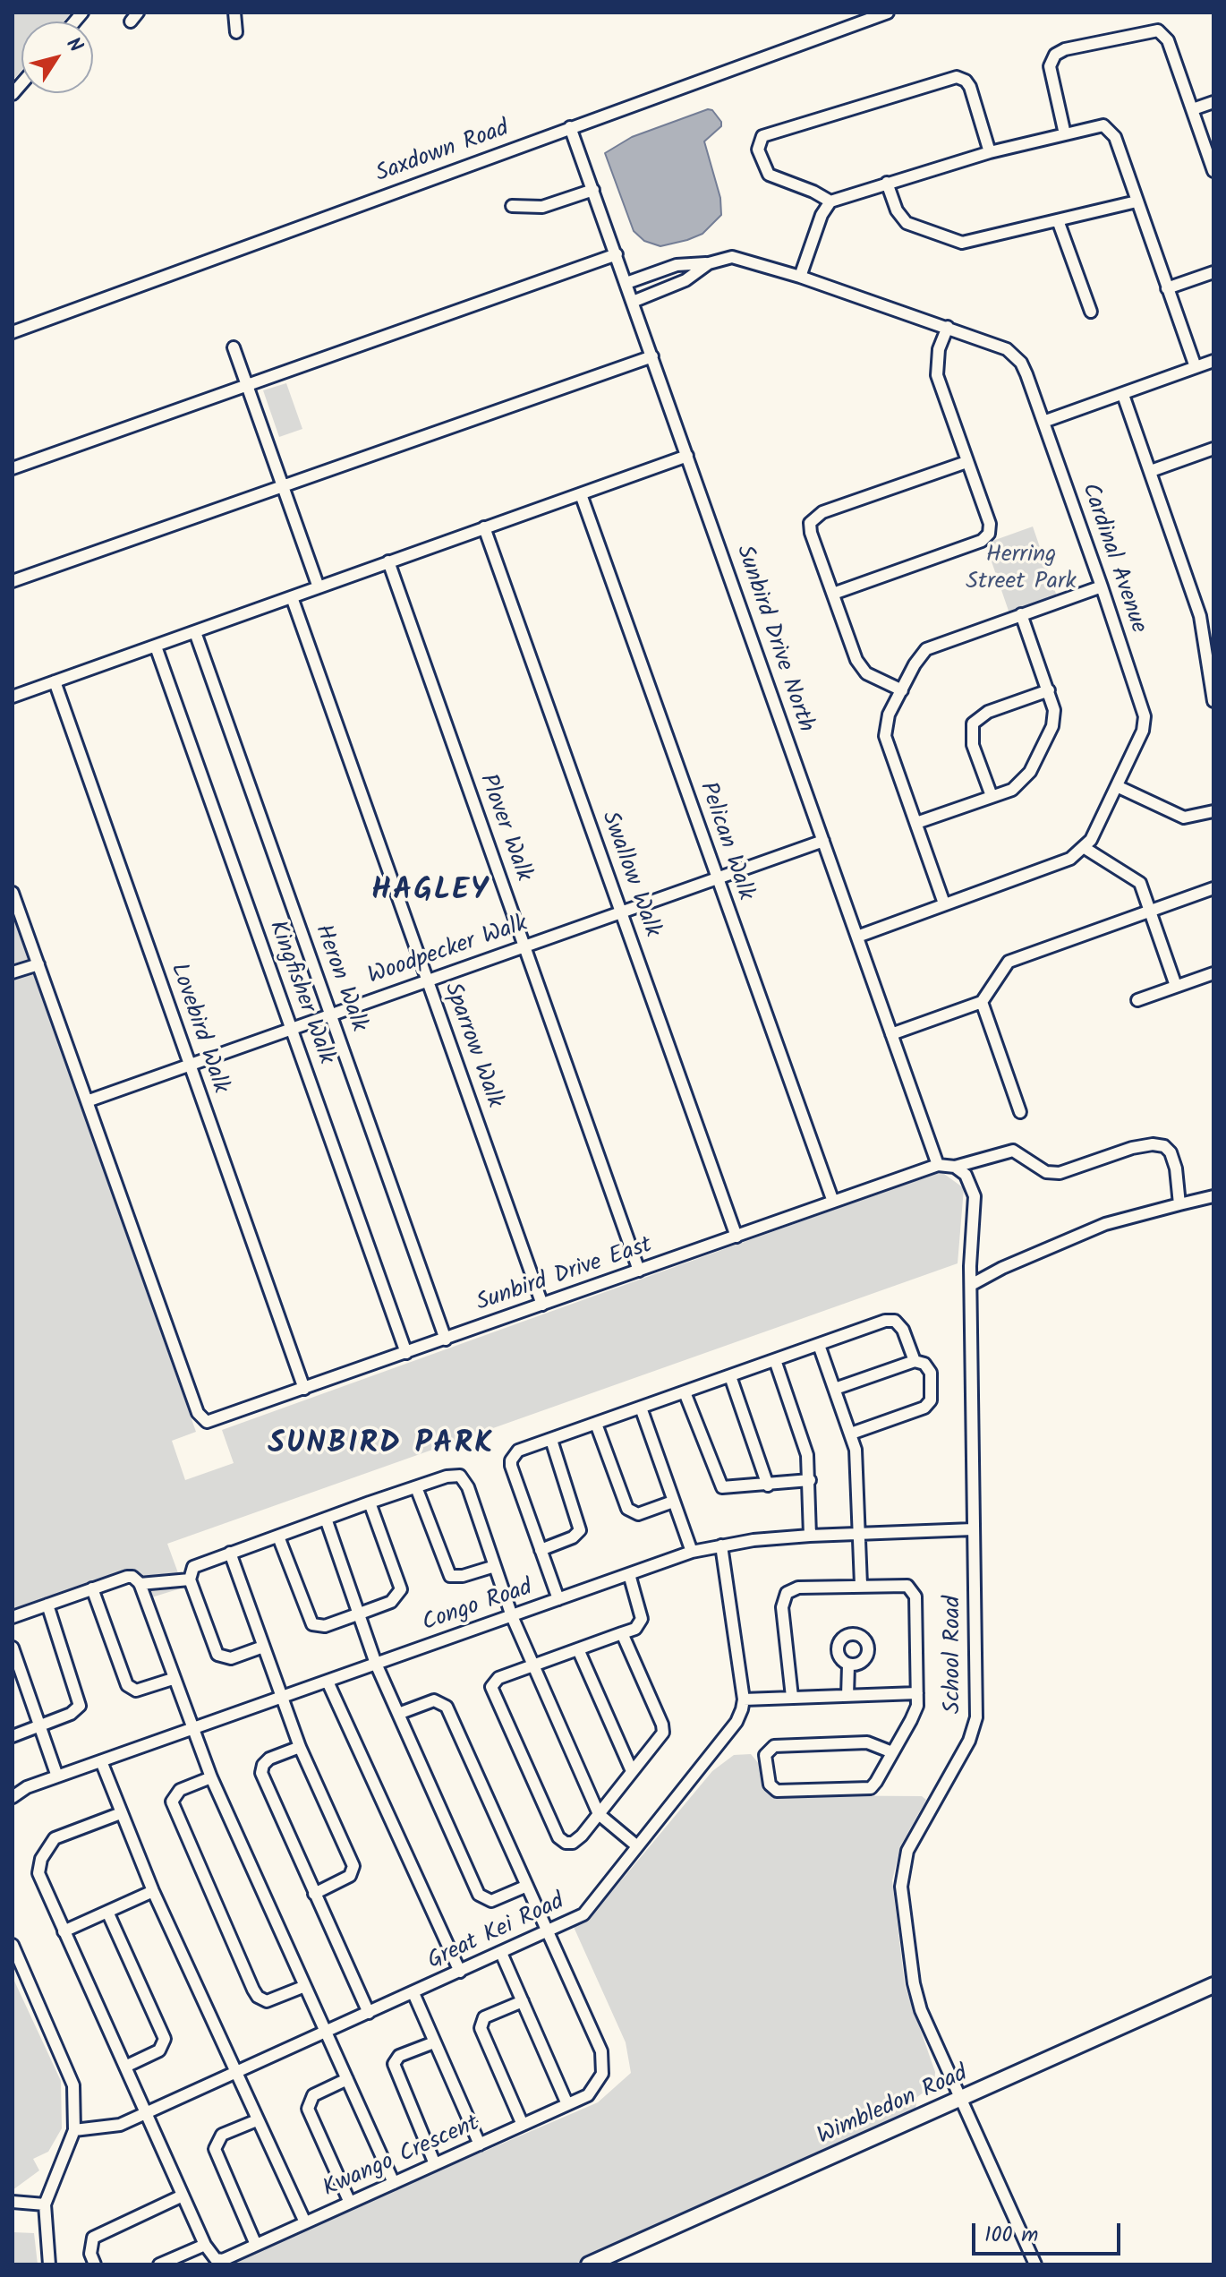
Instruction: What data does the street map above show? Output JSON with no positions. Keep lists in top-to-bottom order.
{
  "streets": {
    "main road": ["Wimbledon Road"],
    "street": [
      "Saxdown Road",
      "Cardinal Avenue",
      "Sunbird Drive North",
      "Plover Walk",
      "Pelican Walk",
      "Swallow Walk",
      "Woodpecker Walk",
      "Heron Walk",
      "Kingfisher Walk",
      "Lovebird Walk",
      "Sparrow Walk",
      "Sunbird Drive East",
      "Congo Road",
      "School Road",
      "Great Kei Road",
      "Kwango Crescent"
    ]
  },
  "crossings": [
    ["Saxdown Road", "Sunbird Drive North"],
    ["Cardinal Avenue", "Sunbird Drive North"],
    ["Sunbird Drive North", "Woodpecker Walk"],
    ["Sunbird Drive North", "Sunbird Drive East"],
    ["Plover Walk", "Woodpecker Walk"],
    ["Plover Walk", "Sunbird Drive East"],
    ["Pelican Walk", "Woodpecker Walk"],
    ["Pelican Walk", "Sunbird Drive East"],
    ["Swallow Walk", "Woodpecker Walk"],
    ["Swallow Walk", "Sunbird Drive East"],
    ["Woodpecker Walk", "Heron Walk"],
    ["Woodpecker Walk", "Kingfisher Walk"],
    ["Woodpecker Walk", "Lovebird Walk"],
    ["Woodpecker Walk", "Sparrow Walk"],
    ["Woodpecker Walk", "Sunbird Drive East"],
    ["Heron Walk", "Sunbird Drive East"],
    ["Kingfisher Walk", "Sunbird Drive East"],
    ["Lovebird Walk", "Sunbird Drive East"],
    ["Sparrow Walk", "Sunbird Drive East"],
    ["Congo Road", "School Road"],
    ["School Road", "Wimbledon Road"],
    ["Great Kei Road", "Kwango Crescent"]
  ],
  "districts": ["HAGLEY", "SUNBIRD PARK"],
  "parks": ["Herring Street Park"],
  "scale_bar": "100 m",
  "north": "top right"
}
